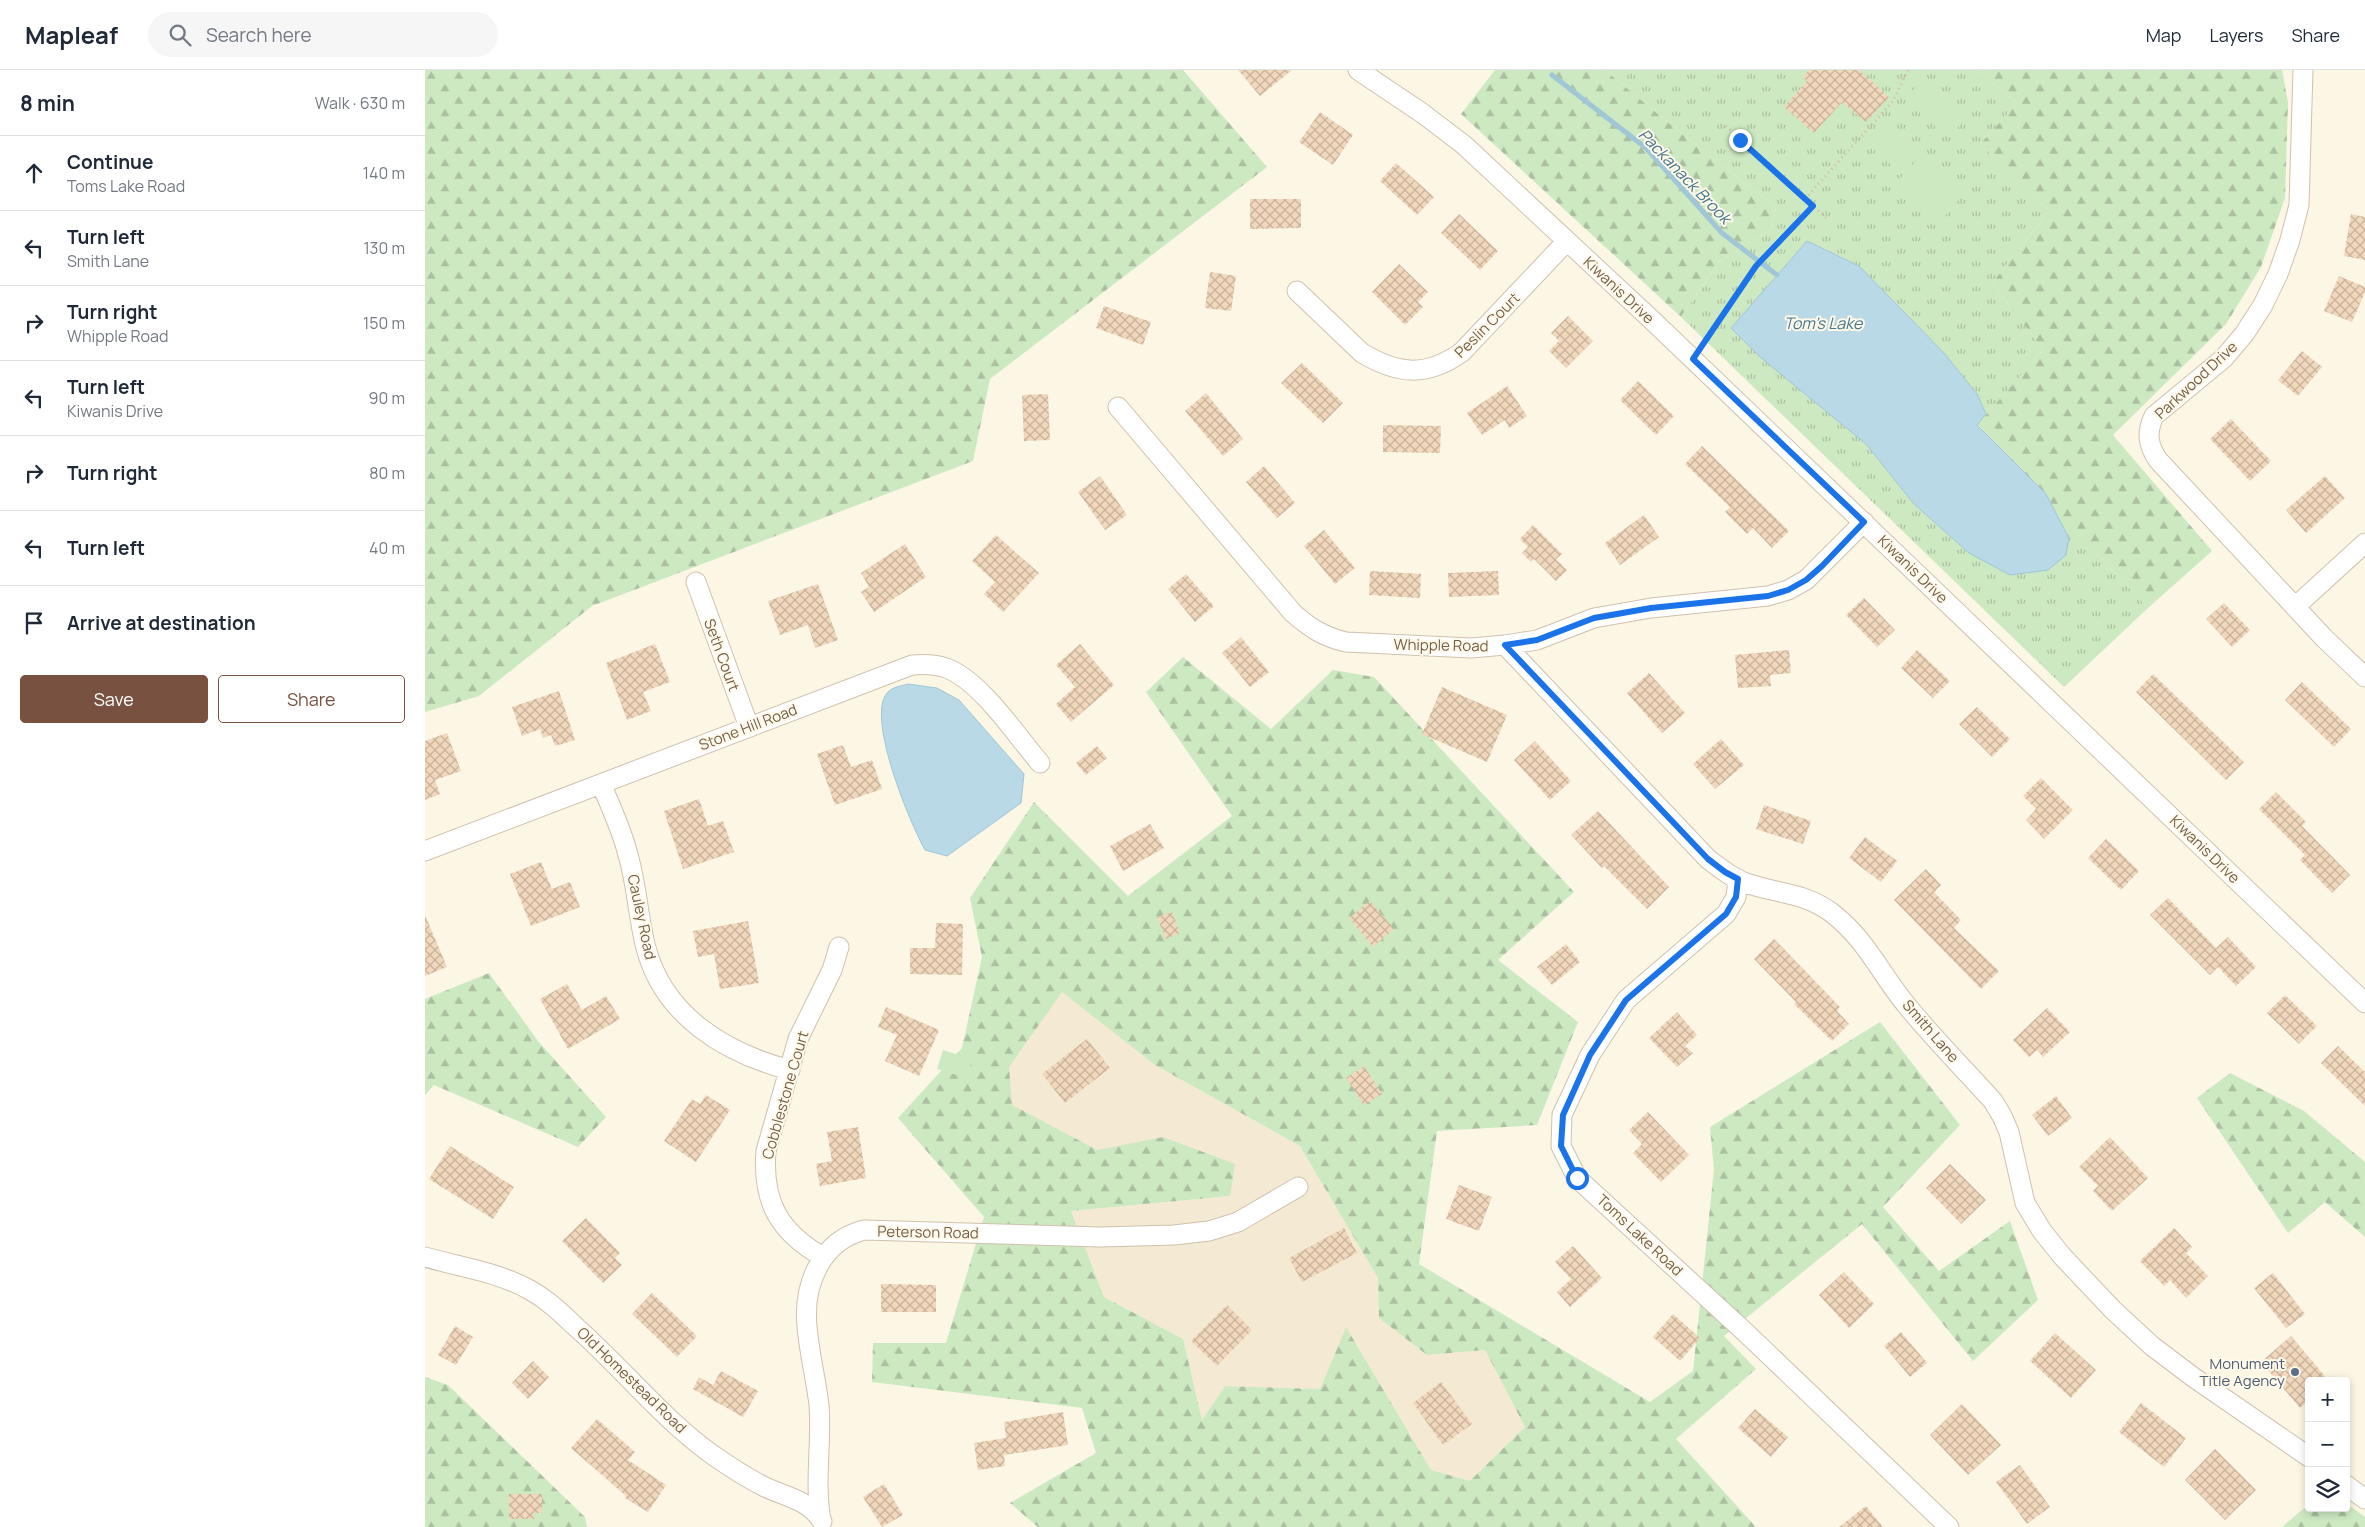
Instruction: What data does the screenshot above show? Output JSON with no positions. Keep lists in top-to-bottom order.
{
  "streets": {
    "street": [
      "Kiwanis Drive",
      "Peslin Court",
      "Parkwood Drive",
      "Whipple Road",
      "Seth Court",
      "Stone Hill Road",
      "Cauley Road",
      "Smith Lane",
      "Cobblestone Court",
      "Peterson Road",
      "Toms Lake Road",
      "Old Homestead Road"
    ]
  },
  "crossings": [
    ["Kiwanis Drive", "Peslin Court"],
    ["Kiwanis Drive", "Whipple Road"],
    ["Whipple Road", "Smith Lane"],
    ["Seth Court", "Stone Hill Road"],
    ["Stone Hill Road", "Cauley Road"],
    ["Cauley Road", "Cobblestone Court"],
    ["Smith Lane", "Toms Lake Road"],
    ["Cobblestone Court", "Peterson Road"],
    ["Peterson Road", "Old Homestead Road"]
  ],
  "water": ["Packanack Brook", "Tom's Lake"],
  "places": ["Monument Title Agency"],
  "page": {
    "header": "Mapleaf",
    "search": "Search here",
    "nav": ["Map", "Layers", "Share"],
    "heading": ["8 min", "Walk · 630 m"],
    "list": [
      ["Continue", "Toms Lake Road", "140 m"],
      ["Turn left", "Smith Lane", "130 m"],
      ["Turn right", "Whipple Road", "150 m"],
      ["Turn left", "Kiwanis Drive", "90 m"],
      ["Turn right", "80 m"],
      ["Turn left", "40 m"],
      "Arrive at destination"
    ],
    "buttons": ["Save", "Share"],
    "map_buttons": ["+", "−"]
  }
}
